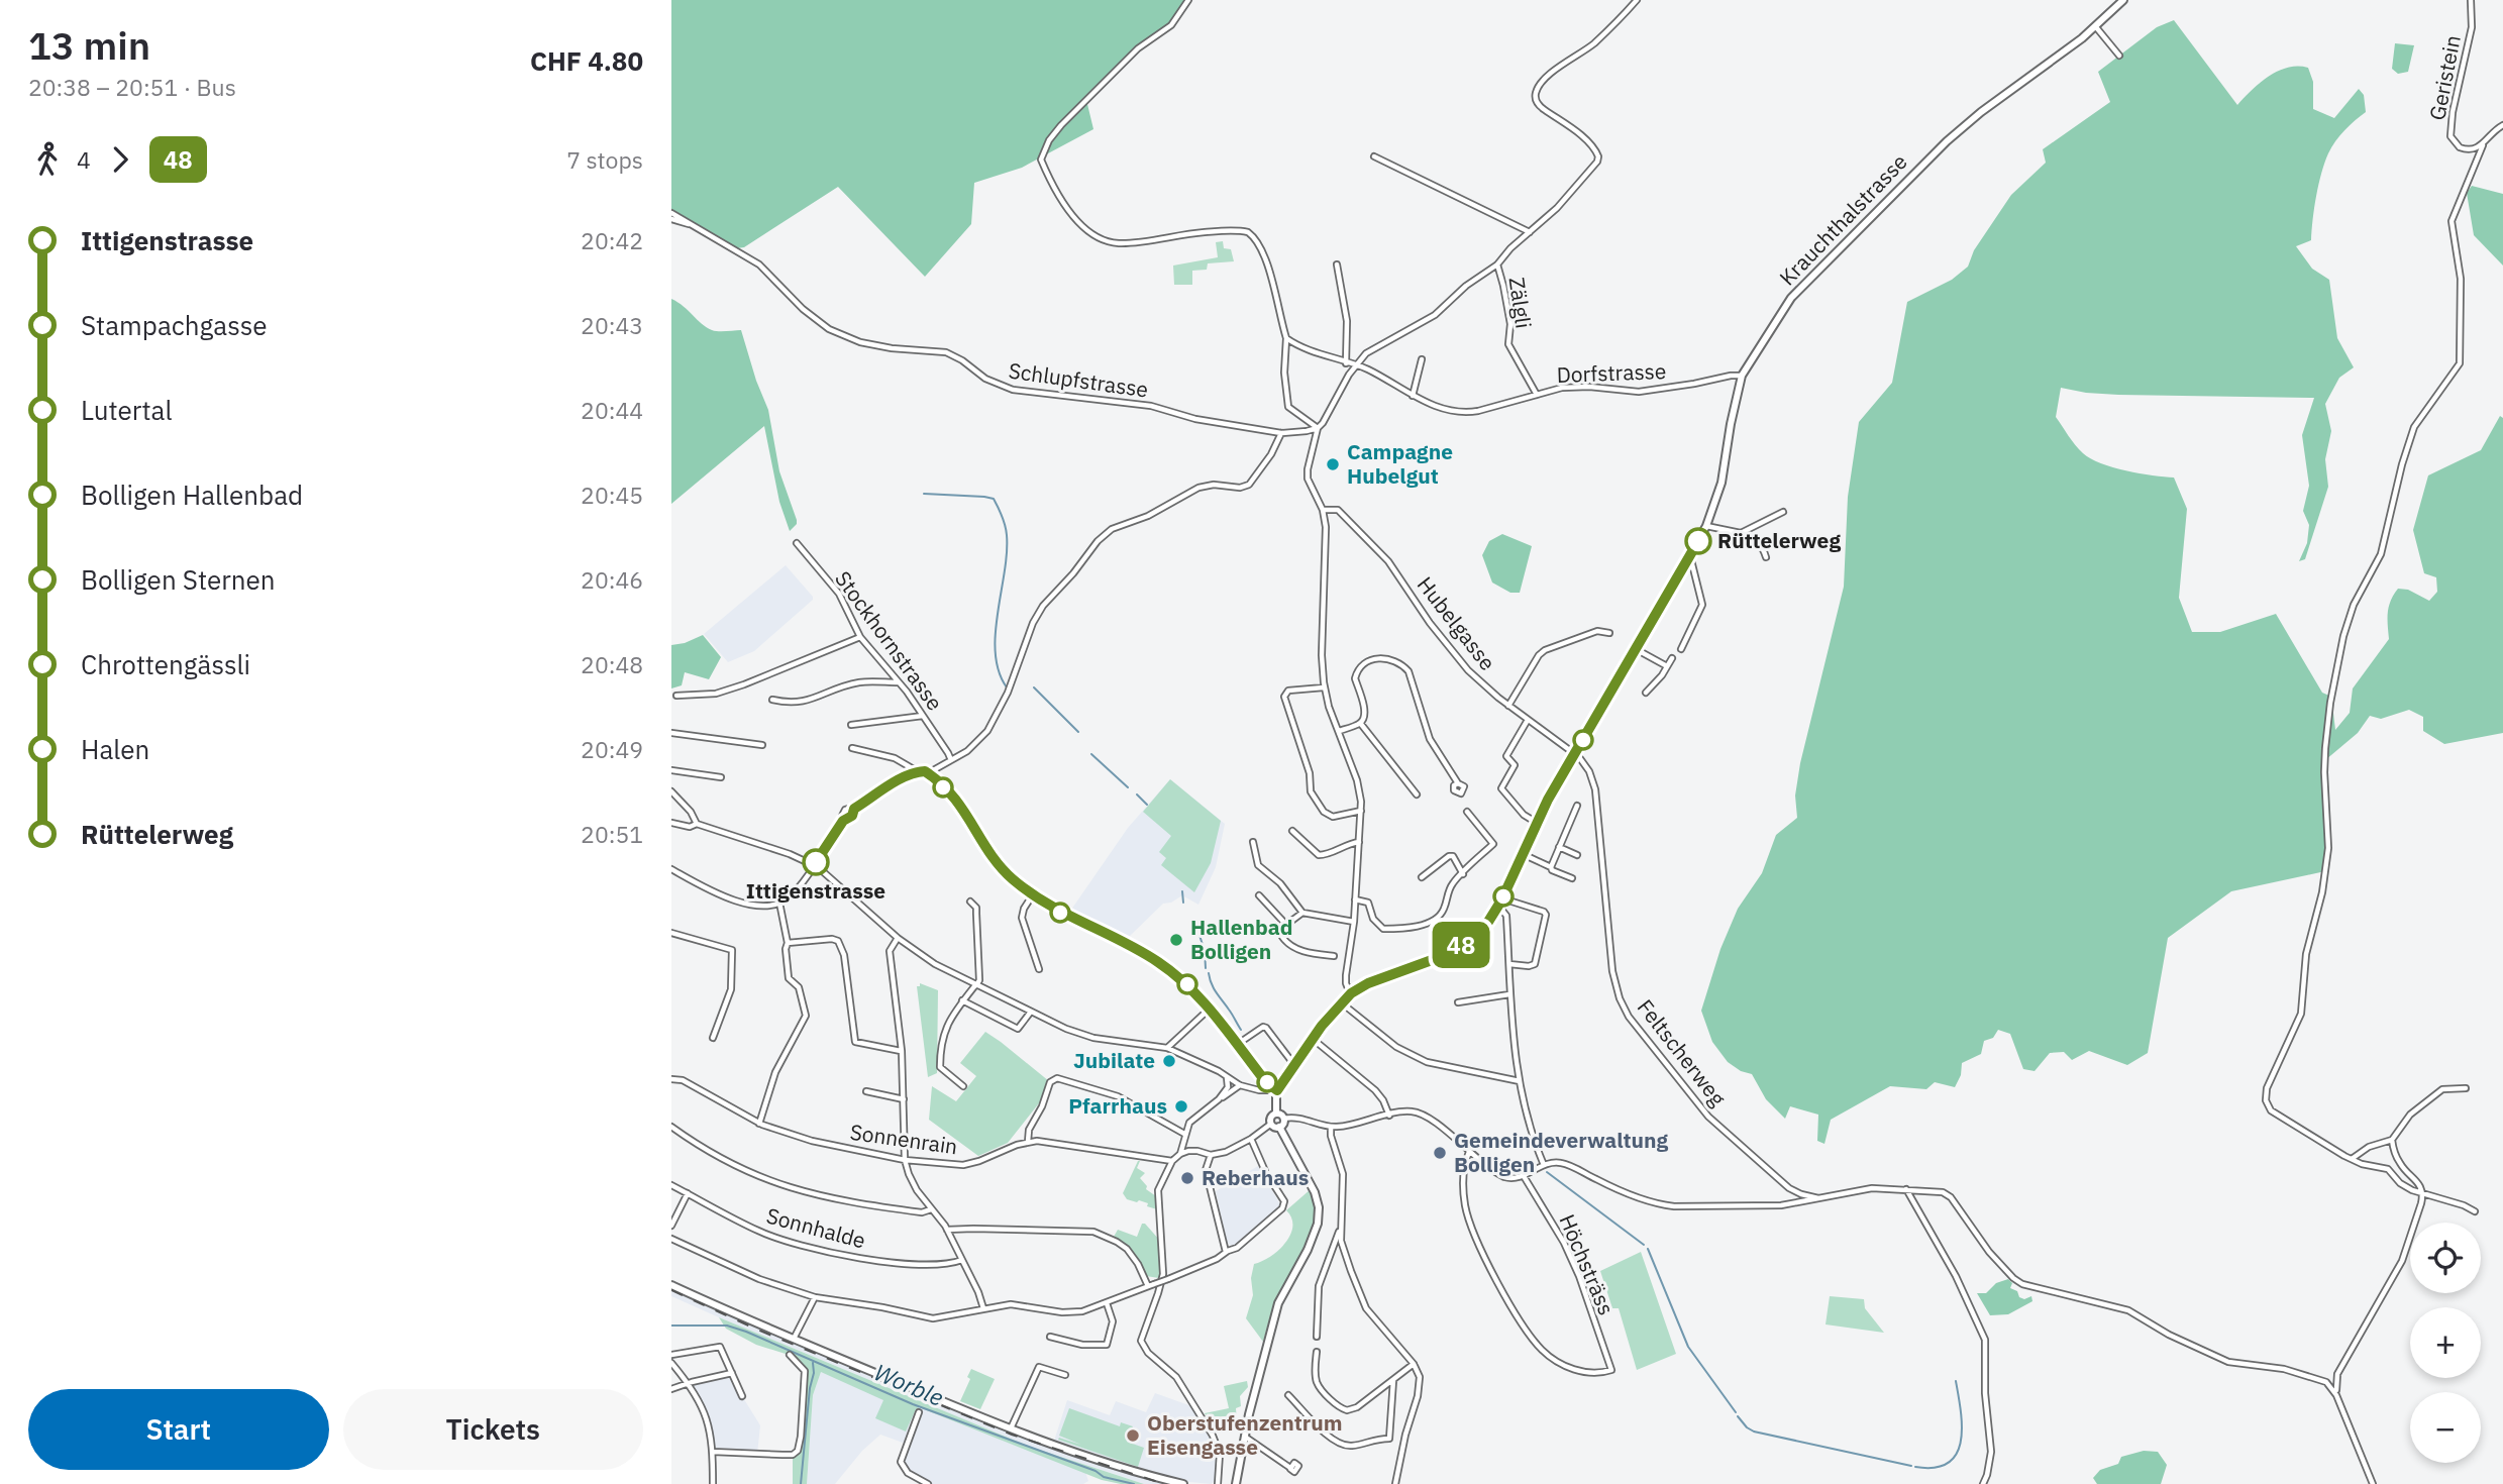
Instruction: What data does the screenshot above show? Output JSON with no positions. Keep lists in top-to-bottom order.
{
  "streets": {
    "main road": ["Krauchthalstrasse"],
    "street": [
      "Geristein",
      "Zälgli",
      "Dorfstrasse",
      "Schlupfstrasse",
      "Hubelgasse",
      "Stockhornstrasse",
      "Feltscherweg",
      "Sonnenrain",
      "Sonnhalde",
      "Höchsträss"
    ]
  },
  "crossings": [
    ["Krauchthalstrasse", "Dorfstrasse"],
    ["Krauchthalstrasse", "Hubelgasse"],
    ["Krauchthalstrasse", "Feltscherweg"],
    ["Zälgli", "Dorfstrasse"],
    ["Hubelgasse", "Feltscherweg"]
  ],
  "water": ["Worble"],
  "places": [
    "Campagne Hubelgut",
    "Rüttelerweg",
    "Ittigenstrasse",
    "Hallenbad Bolligen",
    "Jubilate",
    "Pfarrhaus",
    "Gemeindeverwaltung Bolligen",
    "Reberhaus",
    "Oberstufenzentrum Eisengasse"
  ],
  "lines": ["bus line 48"],
  "page": {
    "heading": ["13 min", "20:38 – 20:51 · Bus", "CHF 4.80"],
    "on_map": "48",
    "legs": ["4", "48", "7 stops"],
    "list": [
      {
        "name": "Ittigenstrasse",
        "value": "20:42"
      },
      {
        "name": "Stampachgasse",
        "value": "20:43"
      },
      {
        "name": "Lutertal",
        "value": "20:44"
      },
      {
        "name": "Bolligen Hallenbad",
        "value": "20:45"
      },
      {
        "name": "Bolligen Sternen",
        "value": "20:46"
      },
      {
        "name": "Chrottengässli",
        "value": "20:48"
      },
      {
        "name": "Halen",
        "value": "20:49"
      },
      {
        "name": "Rüttelerweg",
        "value": "20:51"
      }
    ],
    "map_buttons": ["+", "−"],
    "buttons": ["Start", "Tickets"]
  }
}
